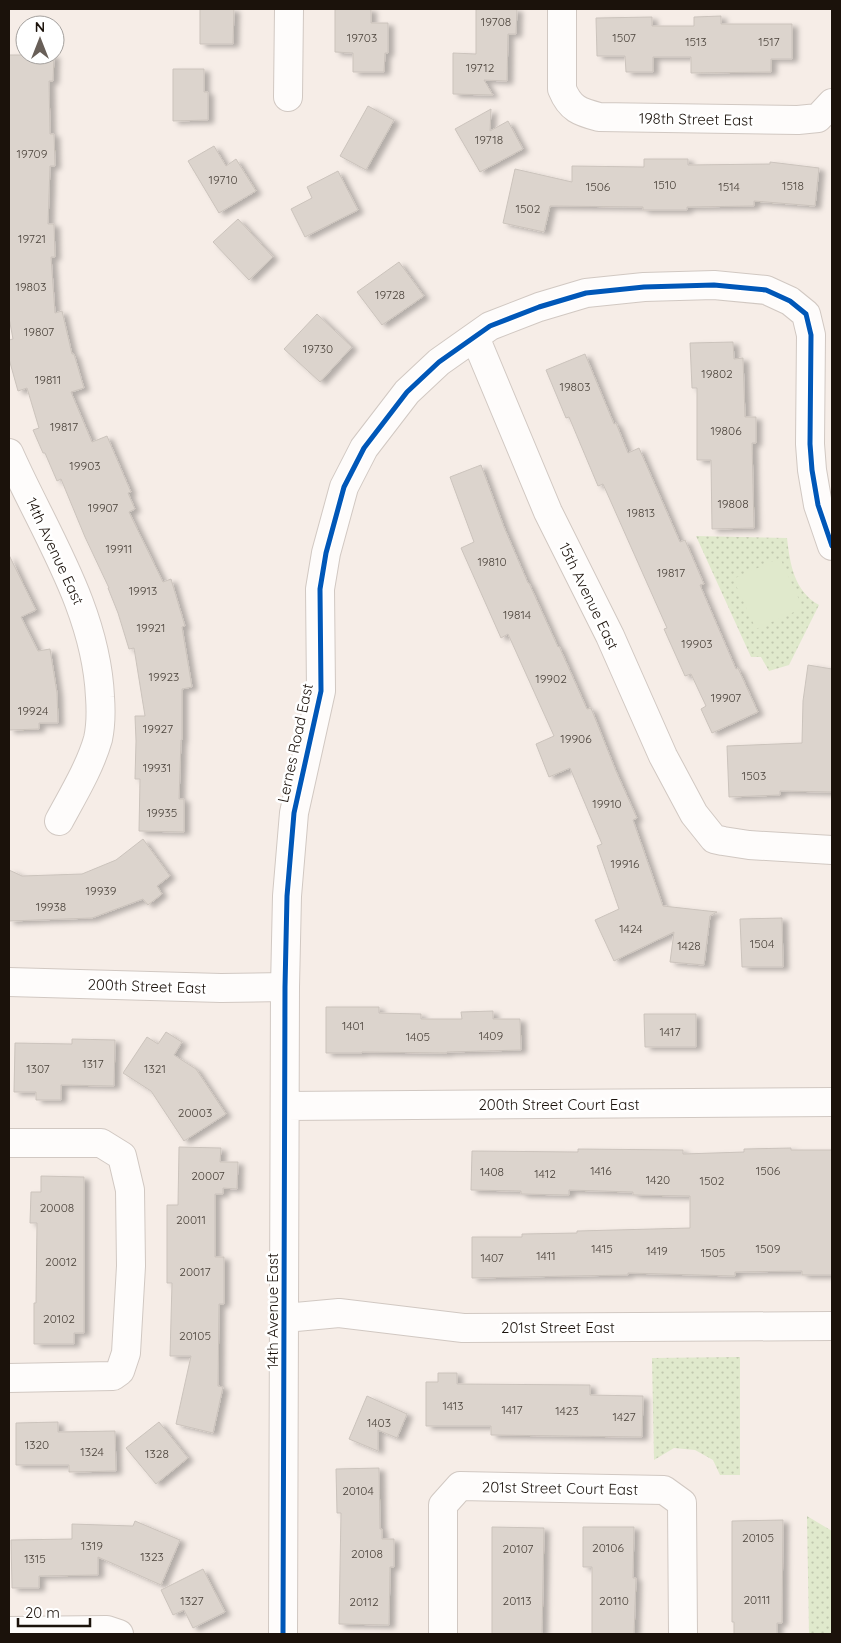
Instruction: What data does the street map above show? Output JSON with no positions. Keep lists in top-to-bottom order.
{
  "streets": {
    "street": [
      "198th Street East",
      "14th Avenue East",
      "15th Avenue East",
      "Lernes Road East",
      "200th Street East",
      "200th Street Court East",
      "201st Street East",
      "201st Street Court East"
    ]
  },
  "crossings": [
    ["14th Avenue East", "Lernes Road East"],
    ["14th Avenue East", "200th Street East"],
    ["14th Avenue East", "200th Street Court East"],
    ["14th Avenue East", "201st Street East"],
    ["15th Avenue East", "Lernes Road East"],
    ["Lernes Road East", "200th Street East"]
  ],
  "house_numbers": [
    "19708",
    "19703",
    "1507",
    "1513",
    "1517",
    "19712",
    "19718",
    "19709",
    "19710",
    "1510",
    "1518",
    "1506",
    "1514",
    "1502",
    "19721",
    "19803",
    "19728",
    "19807",
    "19730",
    "19802",
    "19811",
    "19803",
    "19817",
    "19806",
    "19903",
    "19808",
    "19907",
    "19813",
    "19911",
    "19810",
    "19817",
    "19913",
    "19814",
    "19921",
    "19903",
    "19923",
    "19902",
    "19907",
    "19924",
    "19927",
    "19906",
    "19931",
    "1503",
    "19910",
    "19935",
    "19916",
    "19939",
    "19938",
    "1424",
    "1504",
    "1428",
    "1401",
    "1417",
    "1409",
    "1405",
    "1317",
    "1307",
    "1321",
    "20003",
    "1416",
    "1506",
    "1408",
    "1412",
    "20007",
    "1420",
    "1502",
    "20008",
    "20011",
    "1415",
    "1509",
    "1419",
    "1505",
    "1411",
    "1407",
    "20012",
    "20017",
    "20102",
    "20105",
    "1413",
    "1417",
    "1423",
    "1427",
    "1403",
    "1320",
    "1324",
    "1328",
    "20104",
    "20105",
    "1319",
    "20106",
    "20107",
    "20108",
    "1323",
    "1315",
    "20111",
    "1327",
    "20113",
    "20110",
    "20112"
  ],
  "scale_bar": "20 m",
  "north": "top"
}
